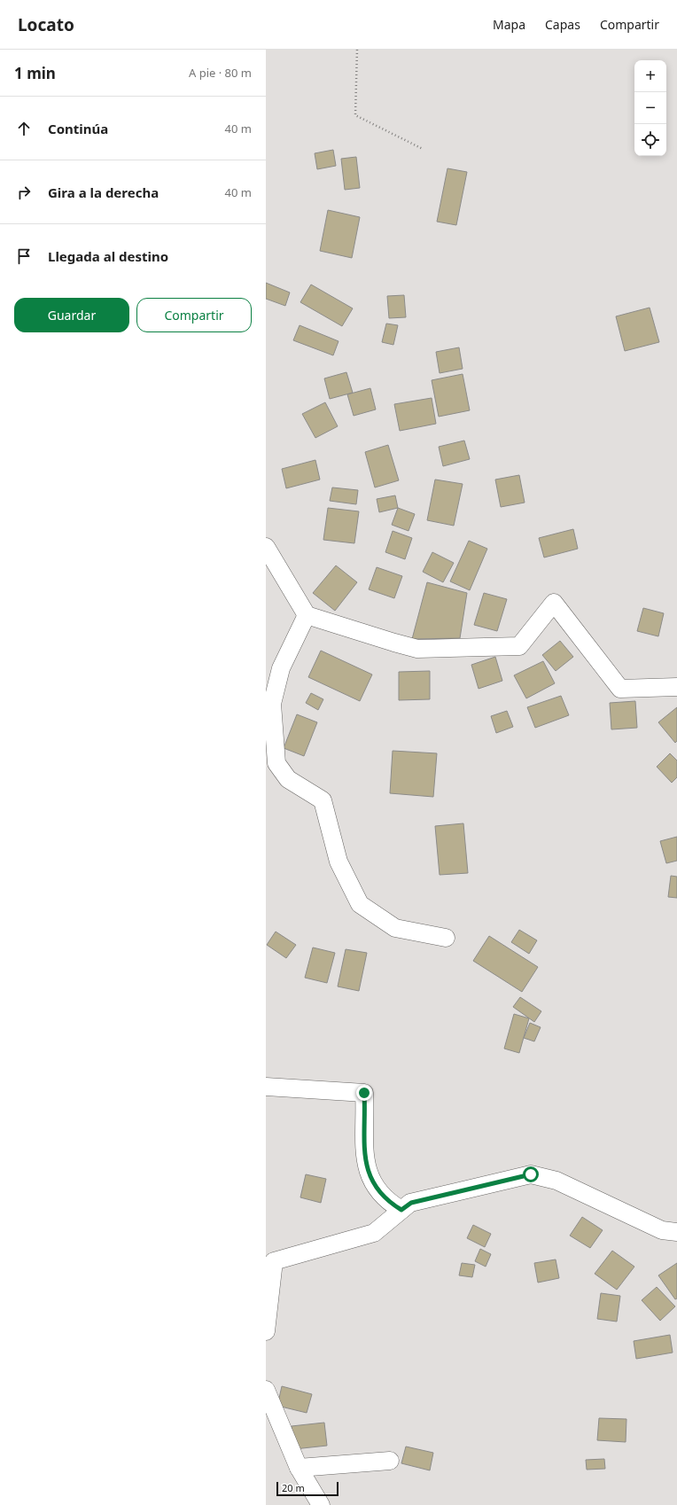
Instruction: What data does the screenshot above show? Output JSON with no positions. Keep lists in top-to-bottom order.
{
  "scale_bar": "20 m",
  "page": {
    "header": "Locato",
    "nav": ["Mapa", "Capas", "Compartir"],
    "heading": ["1 min", "A pie · 80 m"],
    "map_buttons": ["+", "−"],
    "list": [
      ["Continúa", "40 m"],
      ["Gira a la derecha", "40 m"],
      "Llegada al destino"
    ],
    "buttons": ["Guardar", "Compartir"],
    "scale": "20 m"
  }
}
